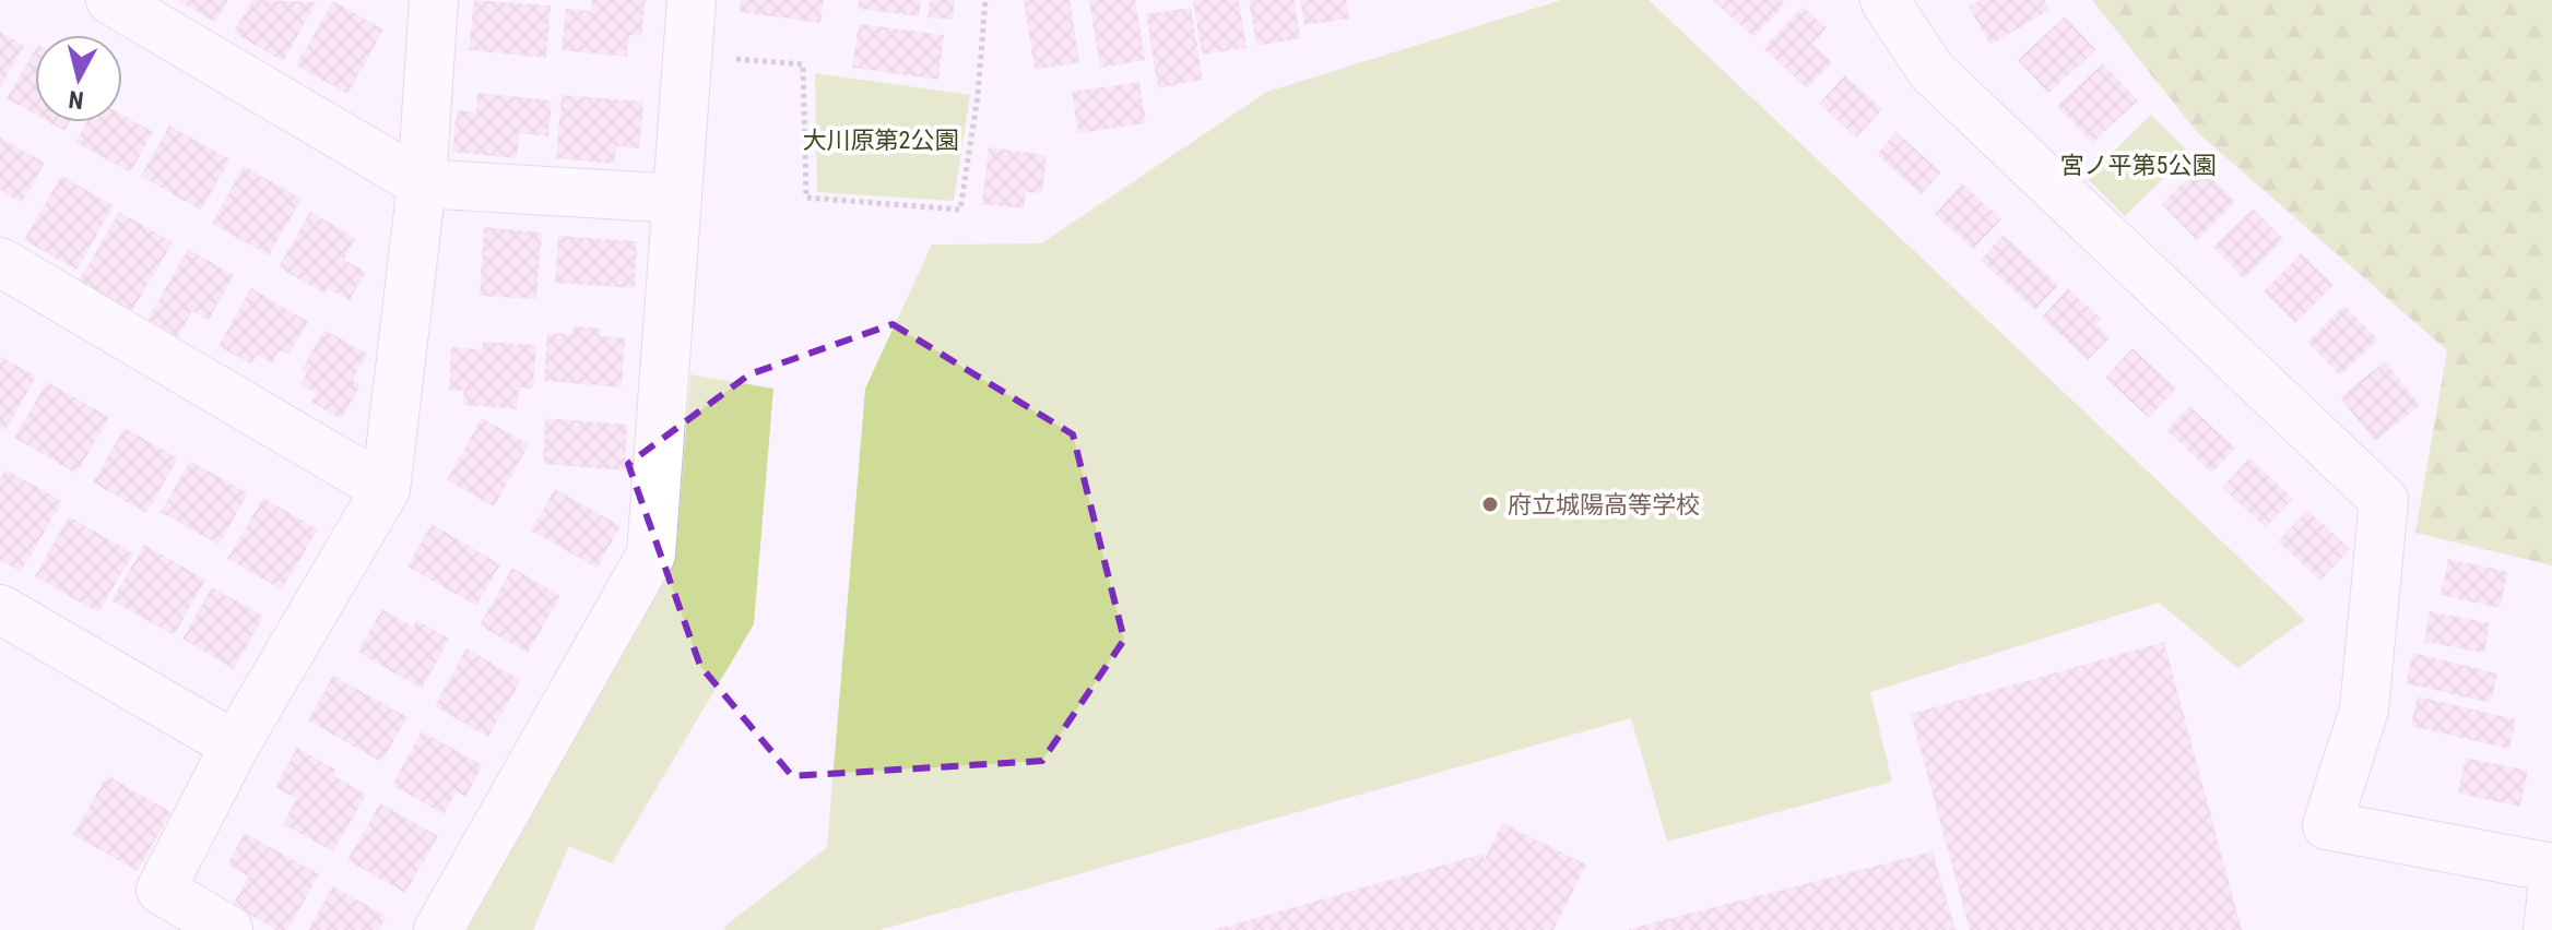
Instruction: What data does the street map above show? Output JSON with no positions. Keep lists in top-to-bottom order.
{
  "parks": ["大川原第2公園", "宮ノ平第5公園"],
  "places": ["府立城陽高等学校"],
  "north": "bottom"
}
